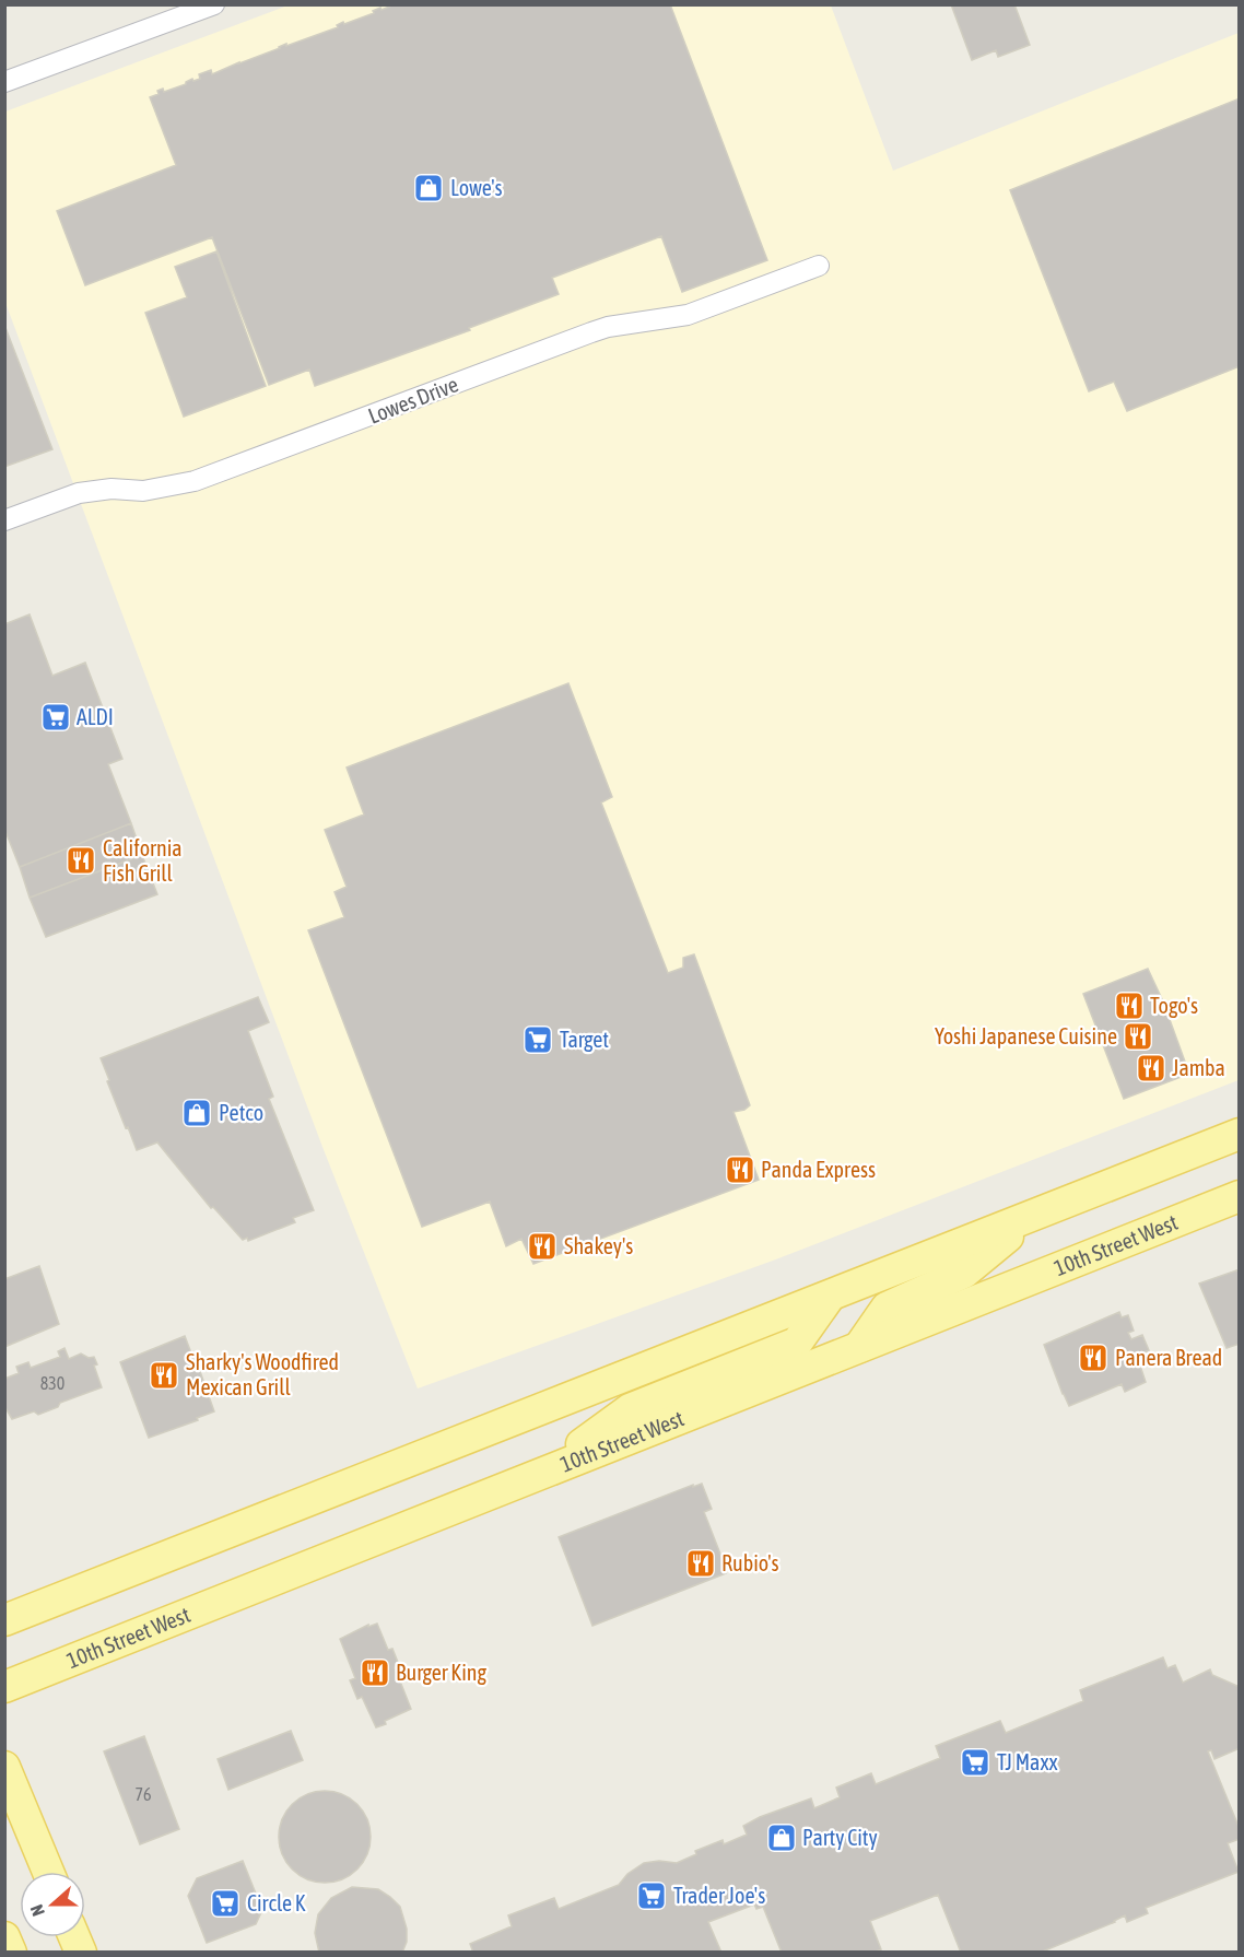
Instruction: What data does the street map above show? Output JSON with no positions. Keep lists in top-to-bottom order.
{
  "streets": {
    "main road": ["10th Street West"],
    "street": ["Lowes Drive"]
  },
  "places": {
    "shop": ["Lowe's", "Petco", "Party City"],
    "supermarket": [
      "ALDI",
      "Target",
      "TJ Maxx",
      "Trader Joe's",
      "Circle K"
    ],
    "restaurant": [
      "California Fish Grill",
      "Togo's",
      "Yoshi Japanese Cuisine",
      "Jamba",
      "Panda Express",
      "Shakey's",
      "Panera Bread",
      "Sharky's Woodfired Mexican Grill",
      "Rubio's",
      "Burger King"
    ]
  },
  "house_numbers": ["830", "76"],
  "north": "left"
}
